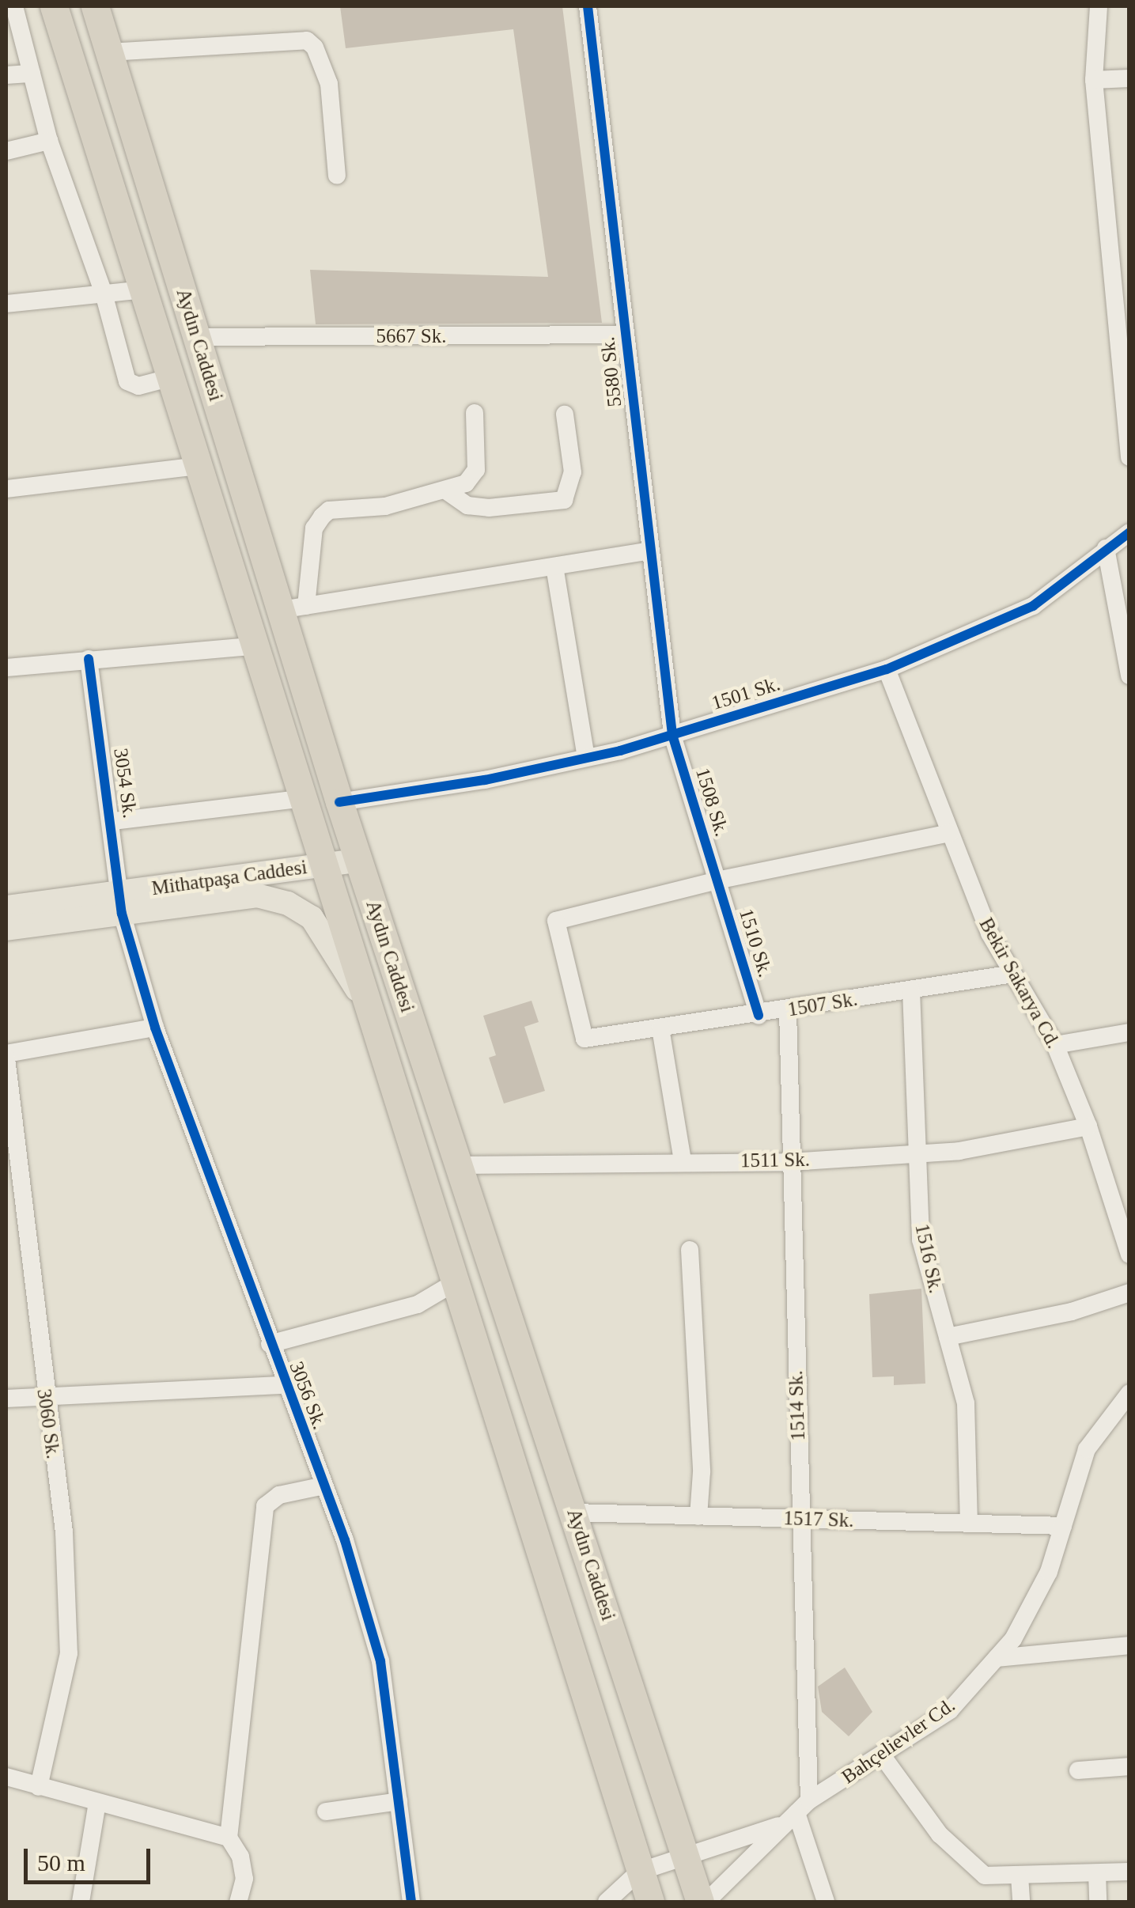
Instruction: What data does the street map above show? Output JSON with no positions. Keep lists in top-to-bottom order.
{
  "streets": {
    "highway": ["Aydın Caddesi"],
    "main road": ["Mithatpaşa Caddesi"],
    "street": [
      "5667 Sk.",
      "5580 Sk.",
      "1501 Sk.",
      "3054 Sk.",
      "1508 Sk.",
      "1510 Sk.",
      "Bekir Sakarya Cd.",
      "1507 Sk.",
      "1511 Sk.",
      "1516 Sk.",
      "3056 Sk.",
      "1514 Sk.",
      "3060 Sk.",
      "1517 Sk.",
      "Bahçelievler Cd."
    ]
  },
  "crossings": [
    ["5667 Sk.", "Aydın Caddesi"],
    ["5667 Sk.", "5580 Sk."],
    ["Aydın Caddesi", "1501 Sk."],
    ["Aydın Caddesi", "Mithatpaşa Caddesi"],
    ["Aydın Caddesi", "1511 Sk."],
    ["Aydın Caddesi", "1517 Sk."],
    ["5580 Sk.", "1501 Sk."],
    ["5580 Sk.", "1508 Sk."],
    ["1501 Sk.", "1508 Sk."],
    ["1501 Sk.", "Bekir Sakarya Cd."],
    ["3054 Sk.", "Mithatpaşa Caddesi"],
    ["3054 Sk.", "3056 Sk."],
    ["1508 Sk.", "1510 Sk."],
    ["1508 Sk.", "1507 Sk."],
    ["Mithatpaşa Caddesi", "3056 Sk."],
    ["1510 Sk.", "1507 Sk."],
    ["Bekir Sakarya Cd.", "1507 Sk."],
    ["Bekir Sakarya Cd.", "1511 Sk."],
    ["1507 Sk.", "1516 Sk."],
    ["1507 Sk.", "1514 Sk."],
    ["1511 Sk.", "1516 Sk."],
    ["1511 Sk.", "1514 Sk."],
    ["1516 Sk.", "1517 Sk."],
    ["1514 Sk.", "1517 Sk."],
    ["1514 Sk.", "Bahçelievler Cd."],
    ["1517 Sk.", "Bahçelievler Cd."]
  ],
  "scale_bar": "50 m"
}
